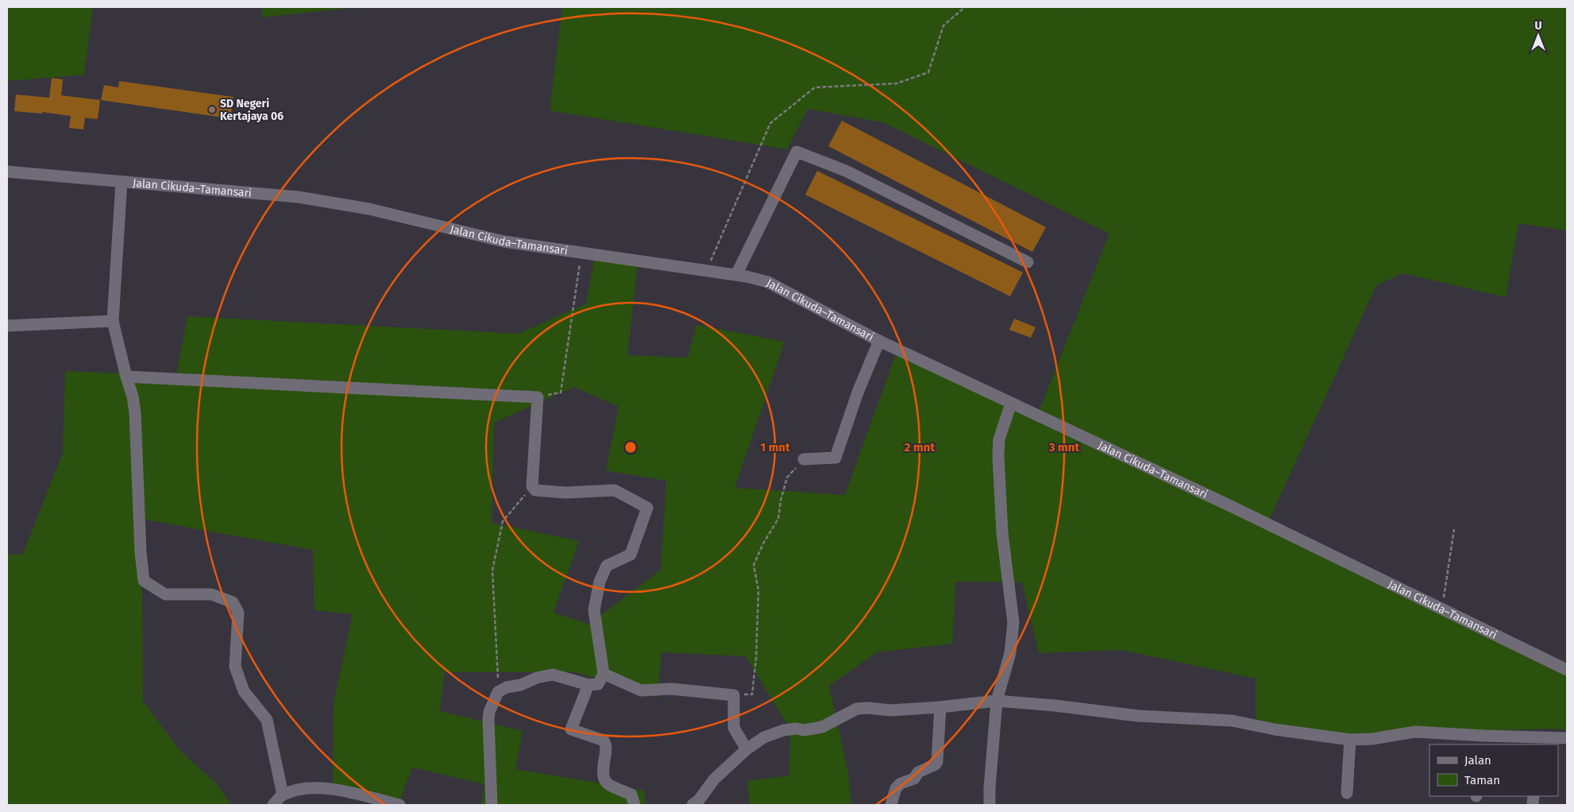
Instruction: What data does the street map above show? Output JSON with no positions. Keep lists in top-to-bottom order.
{
  "streets": {
    "street": ["Jalan Cikuda–Tamansari"]
  },
  "places": ["SD Negeri Kertajaya 06"],
  "legend": ["Jalan", "Taman"],
  "north": "top",
  "rings": ["1 mnt", "2 mnt", "3 mnt"]
}
